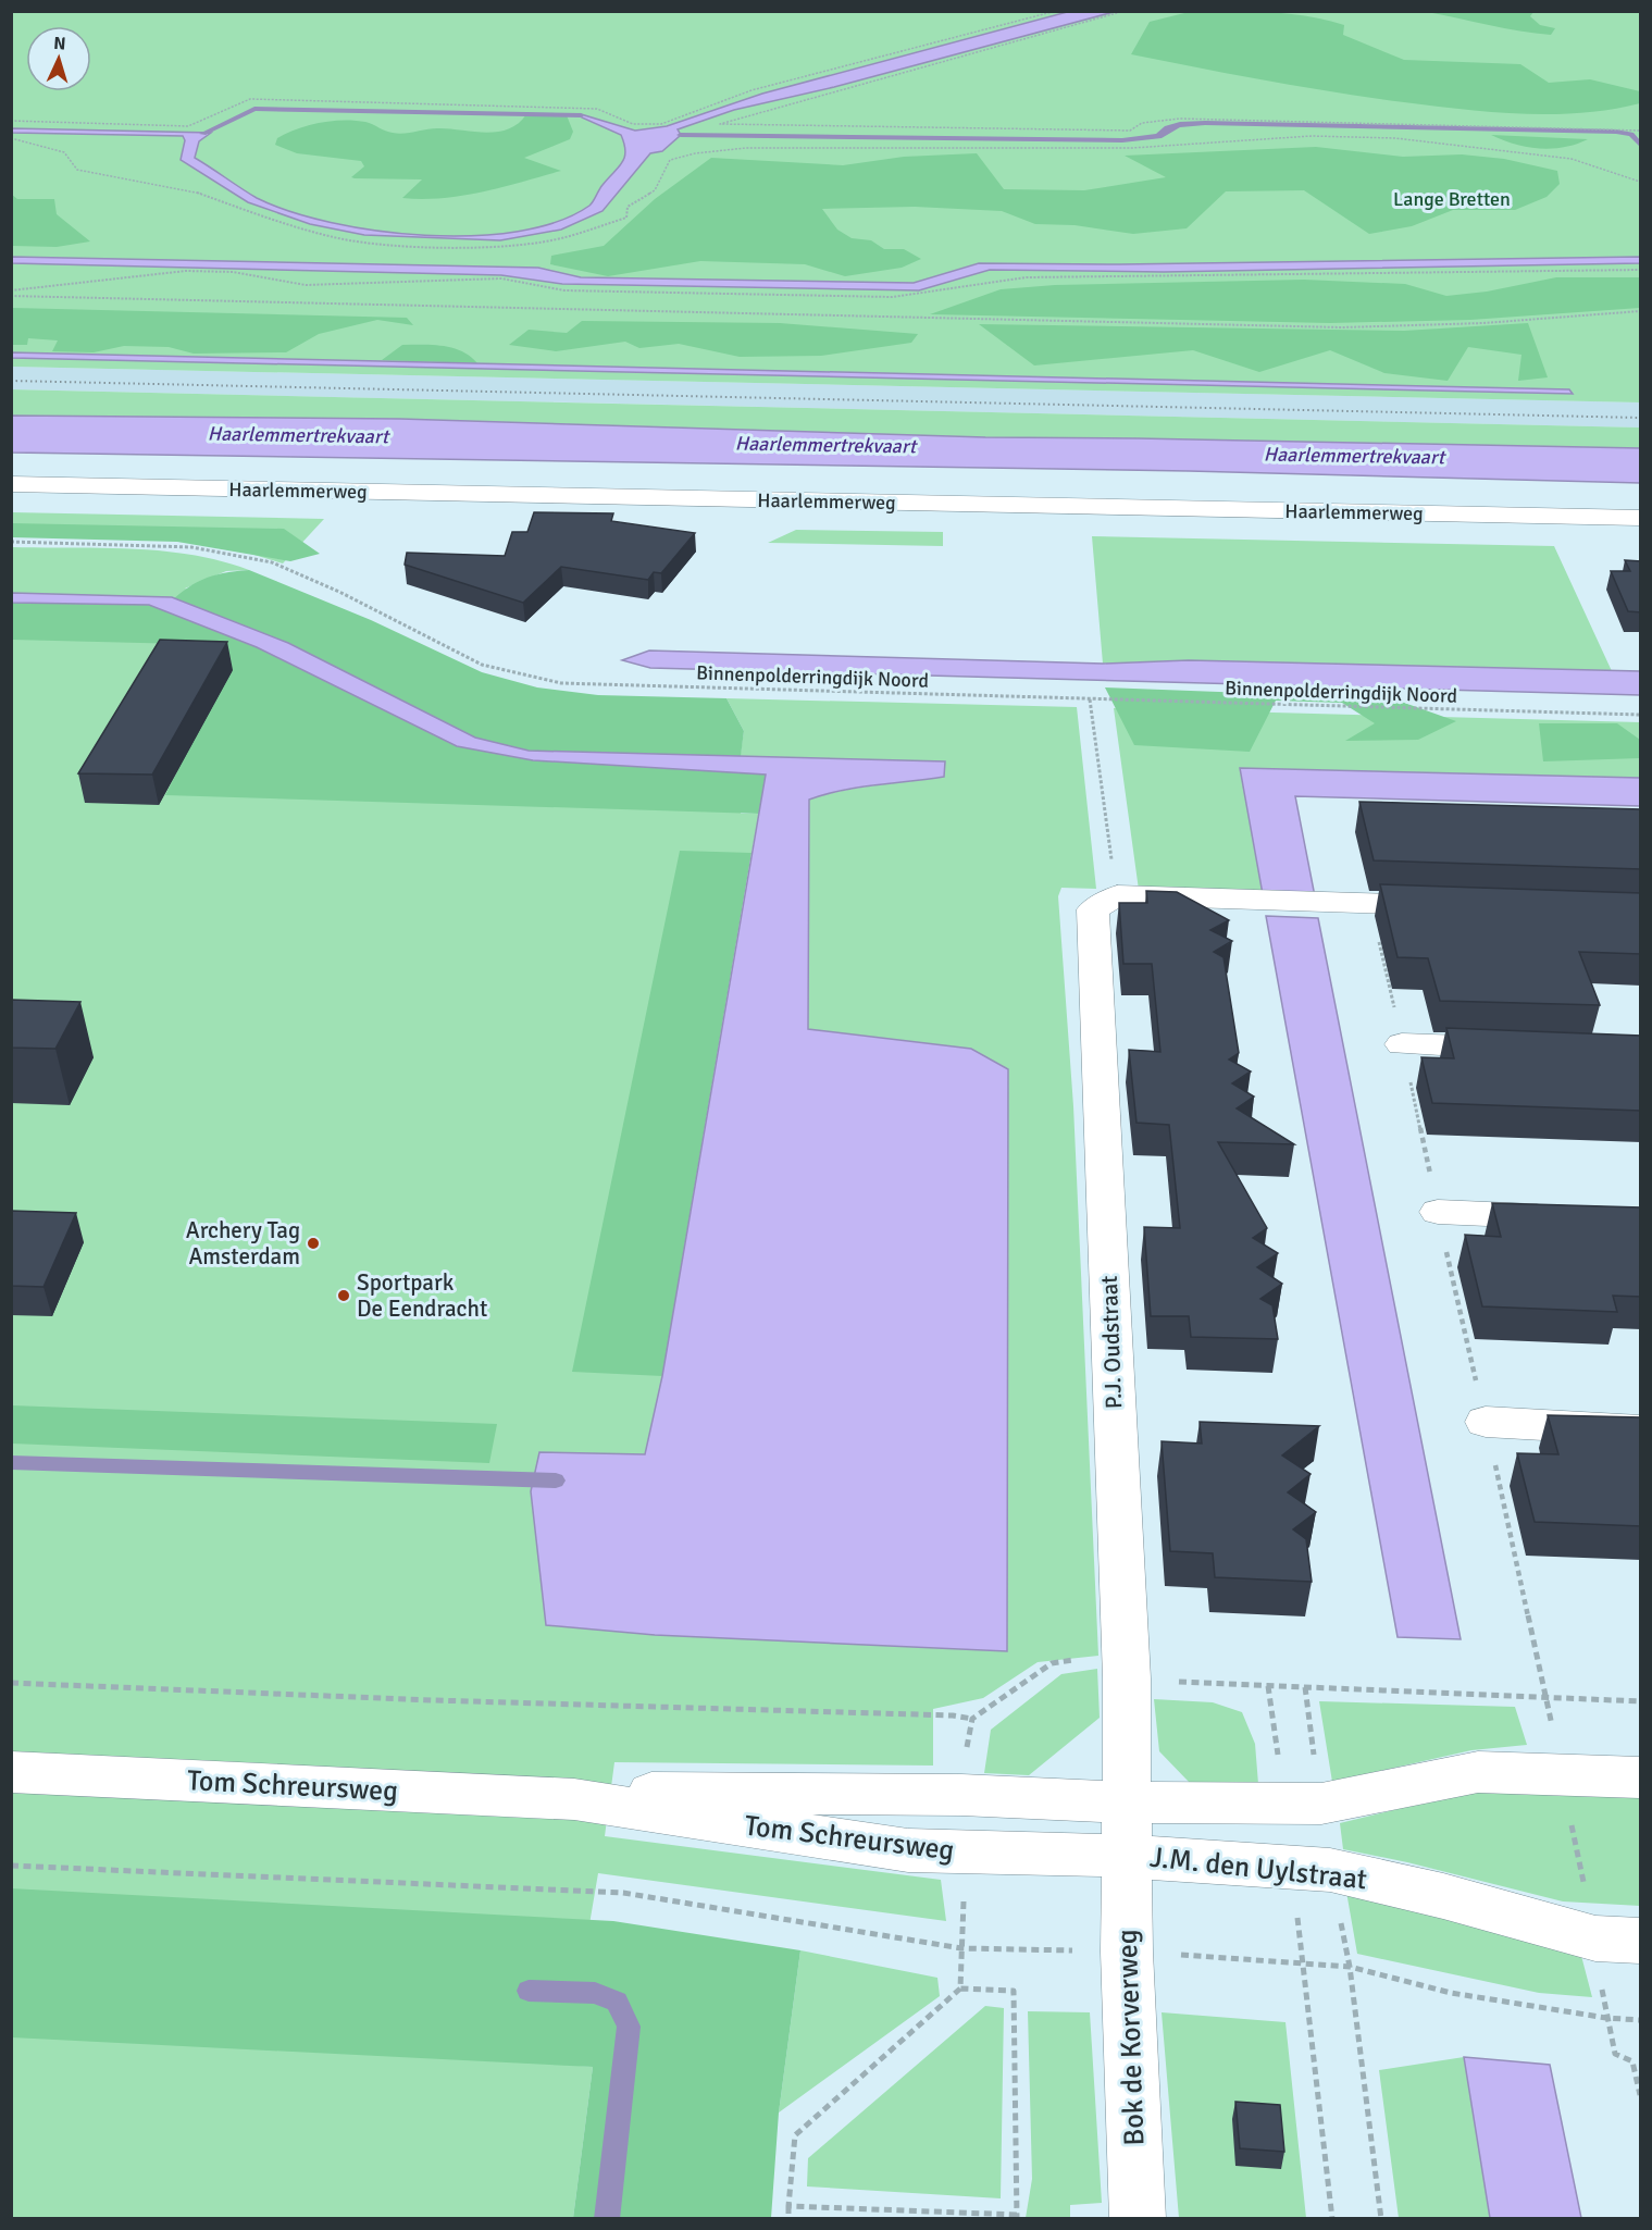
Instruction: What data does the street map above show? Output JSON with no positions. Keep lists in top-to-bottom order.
{
  "streets": {
    "main road": [
      "Haarlemmerweg",
      "P.J. Oudstraat",
      "Tom Schreursweg",
      "J.M. den Uylstraat",
      "Bok de Korverweg"
    ],
    "path": ["Binnenpolderringdijk Noord"]
  },
  "crossings": [
    ["P.J. Oudstraat", "Tom Schreursweg"],
    ["P.J. Oudstraat", "J.M. den Uylstraat"],
    ["Tom Schreursweg", "J.M. den Uylstraat"],
    ["Tom Schreursweg", "Bok de Korverweg"],
    ["J.M. den Uylstraat", "Bok de Korverweg"]
  ],
  "water": ["Haarlemmertrekvaart"],
  "parks": ["Lange Bretten"],
  "places": ["Archery Tag Amsterdam", "Sportpark De Eendracht"],
  "north": "top"
}
